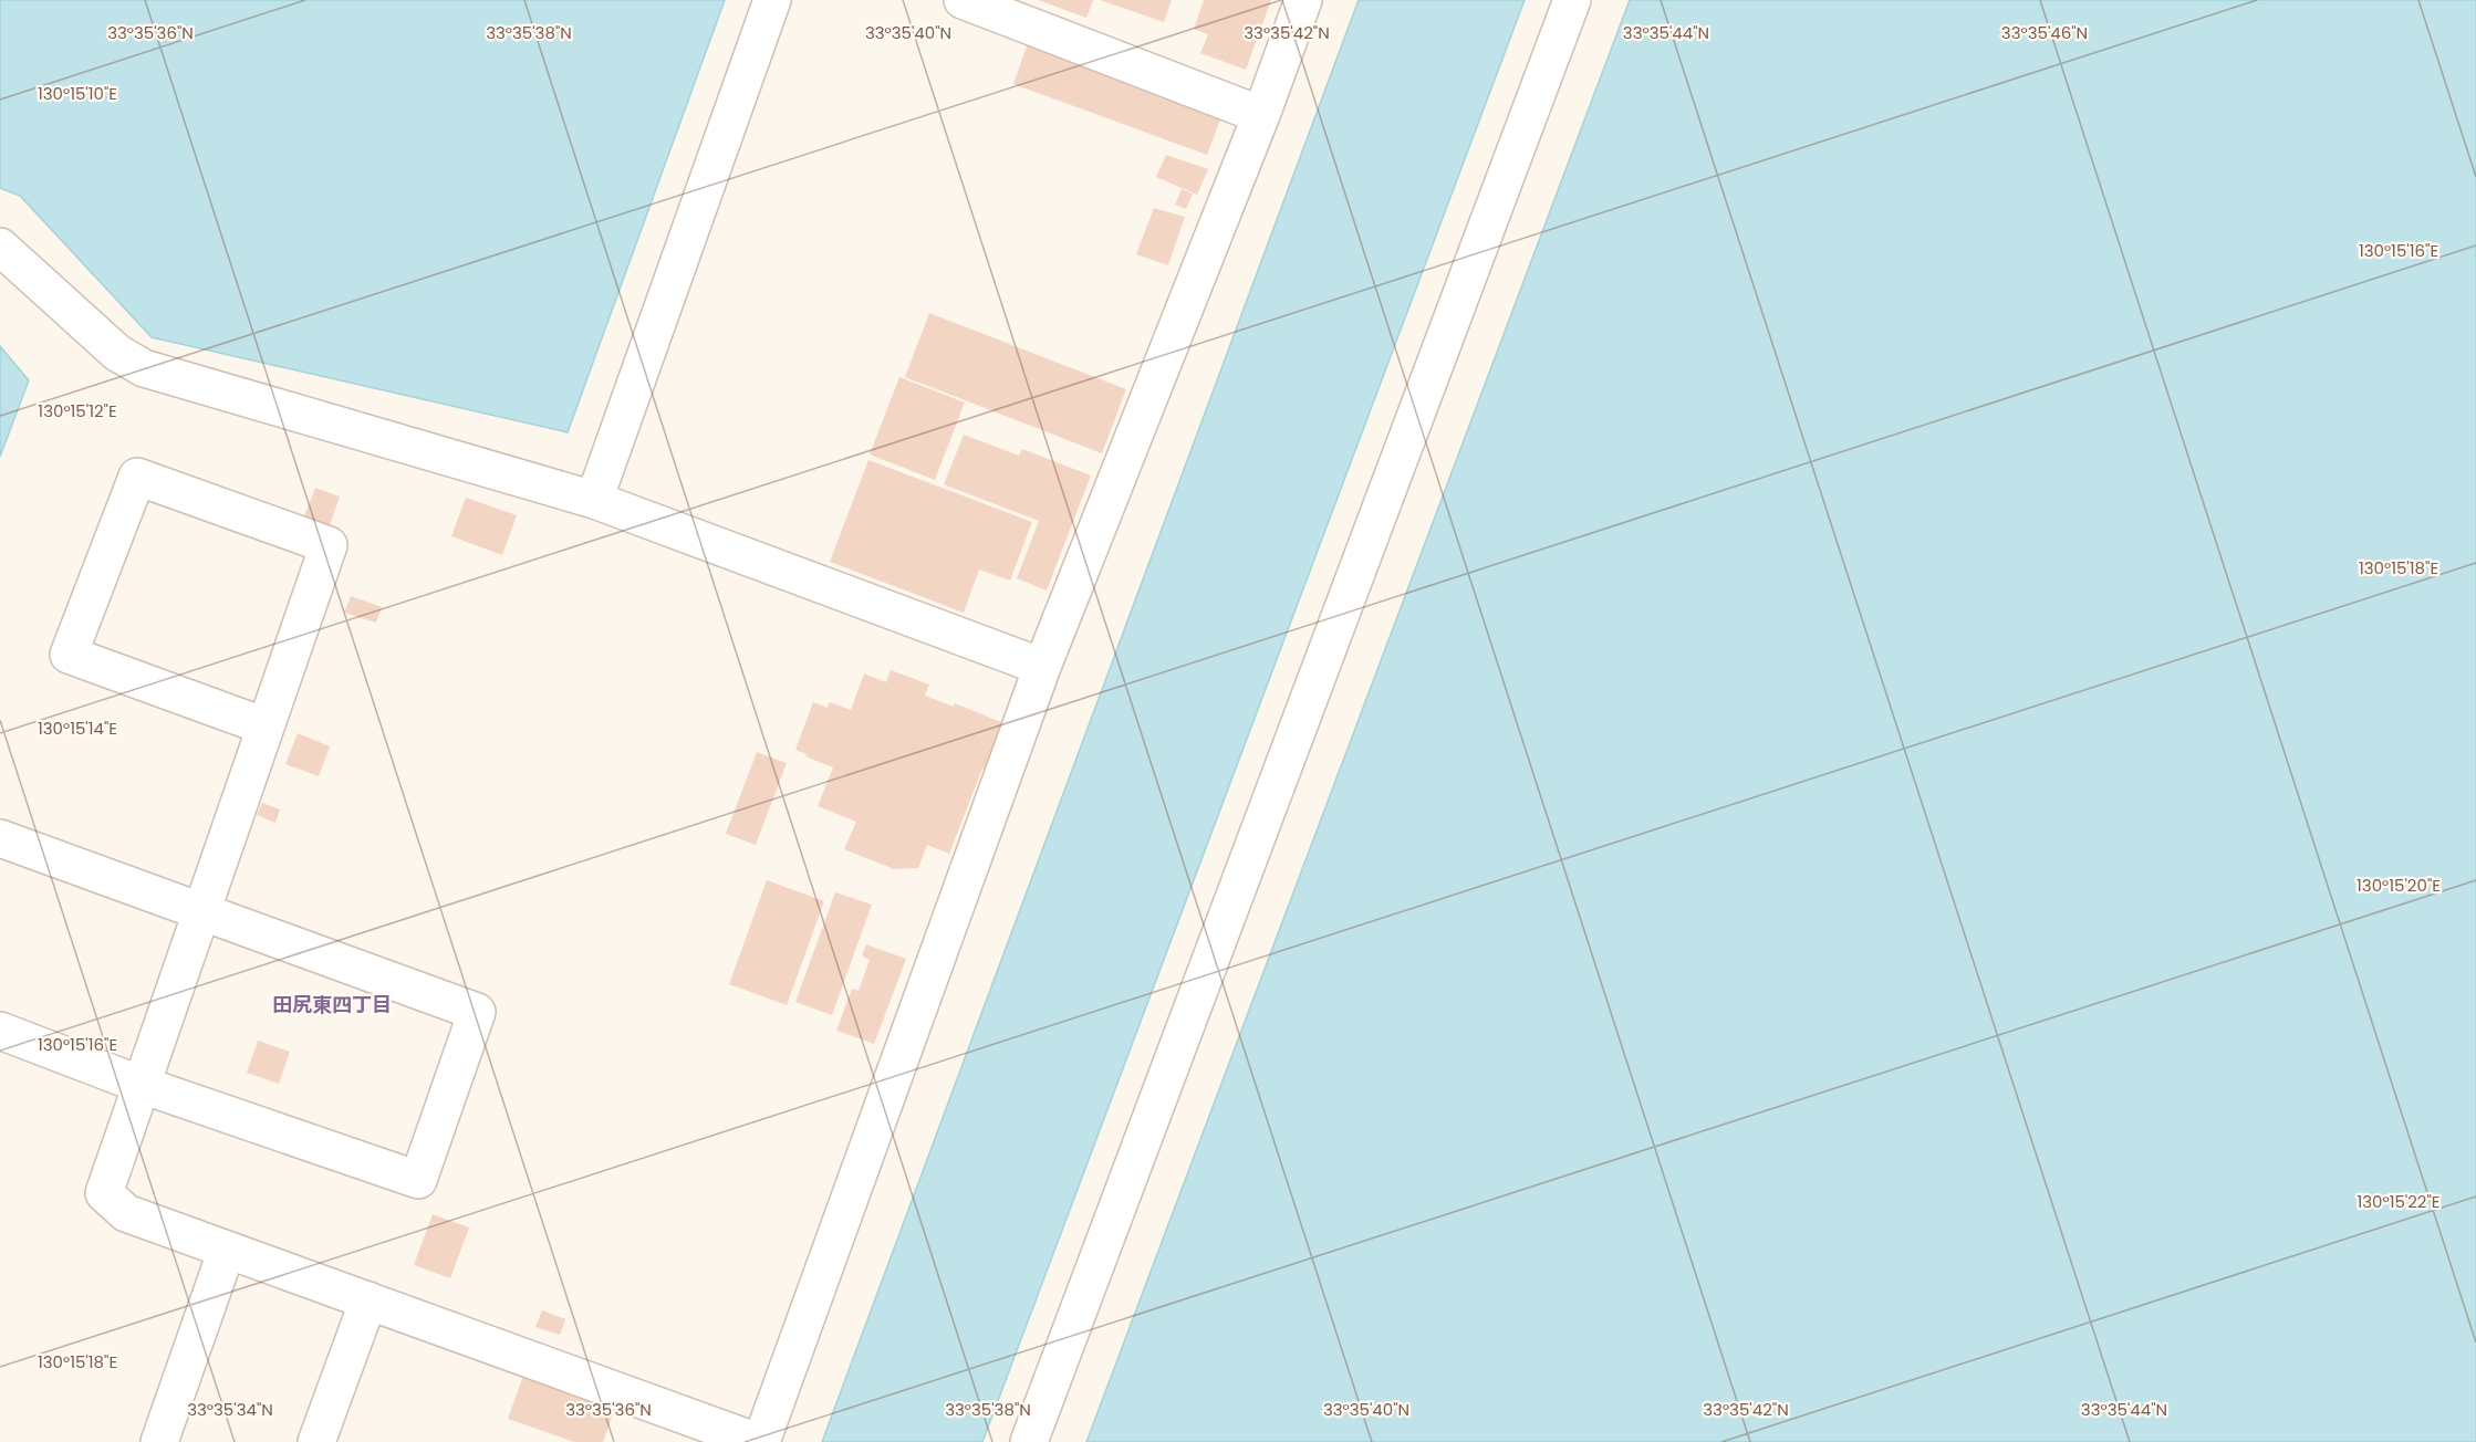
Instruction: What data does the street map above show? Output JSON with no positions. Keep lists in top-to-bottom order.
{
  "districts": ["田尻東四丁目"],
  "coordinates": [
    "33°35'36\"N",
    "33°35'38\"N",
    "33°35'40\"N",
    "33°35'42\"N",
    "33°35'44\"N",
    "33°35'46\"N",
    "130°15'10\"E",
    "130°15'16\"E",
    "130°15'12\"E",
    "130°15'18\"E",
    "130°15'14\"E",
    "130°15'20\"E",
    "130°15'22\"E",
    "33°35'34\"N"
  ]
}
